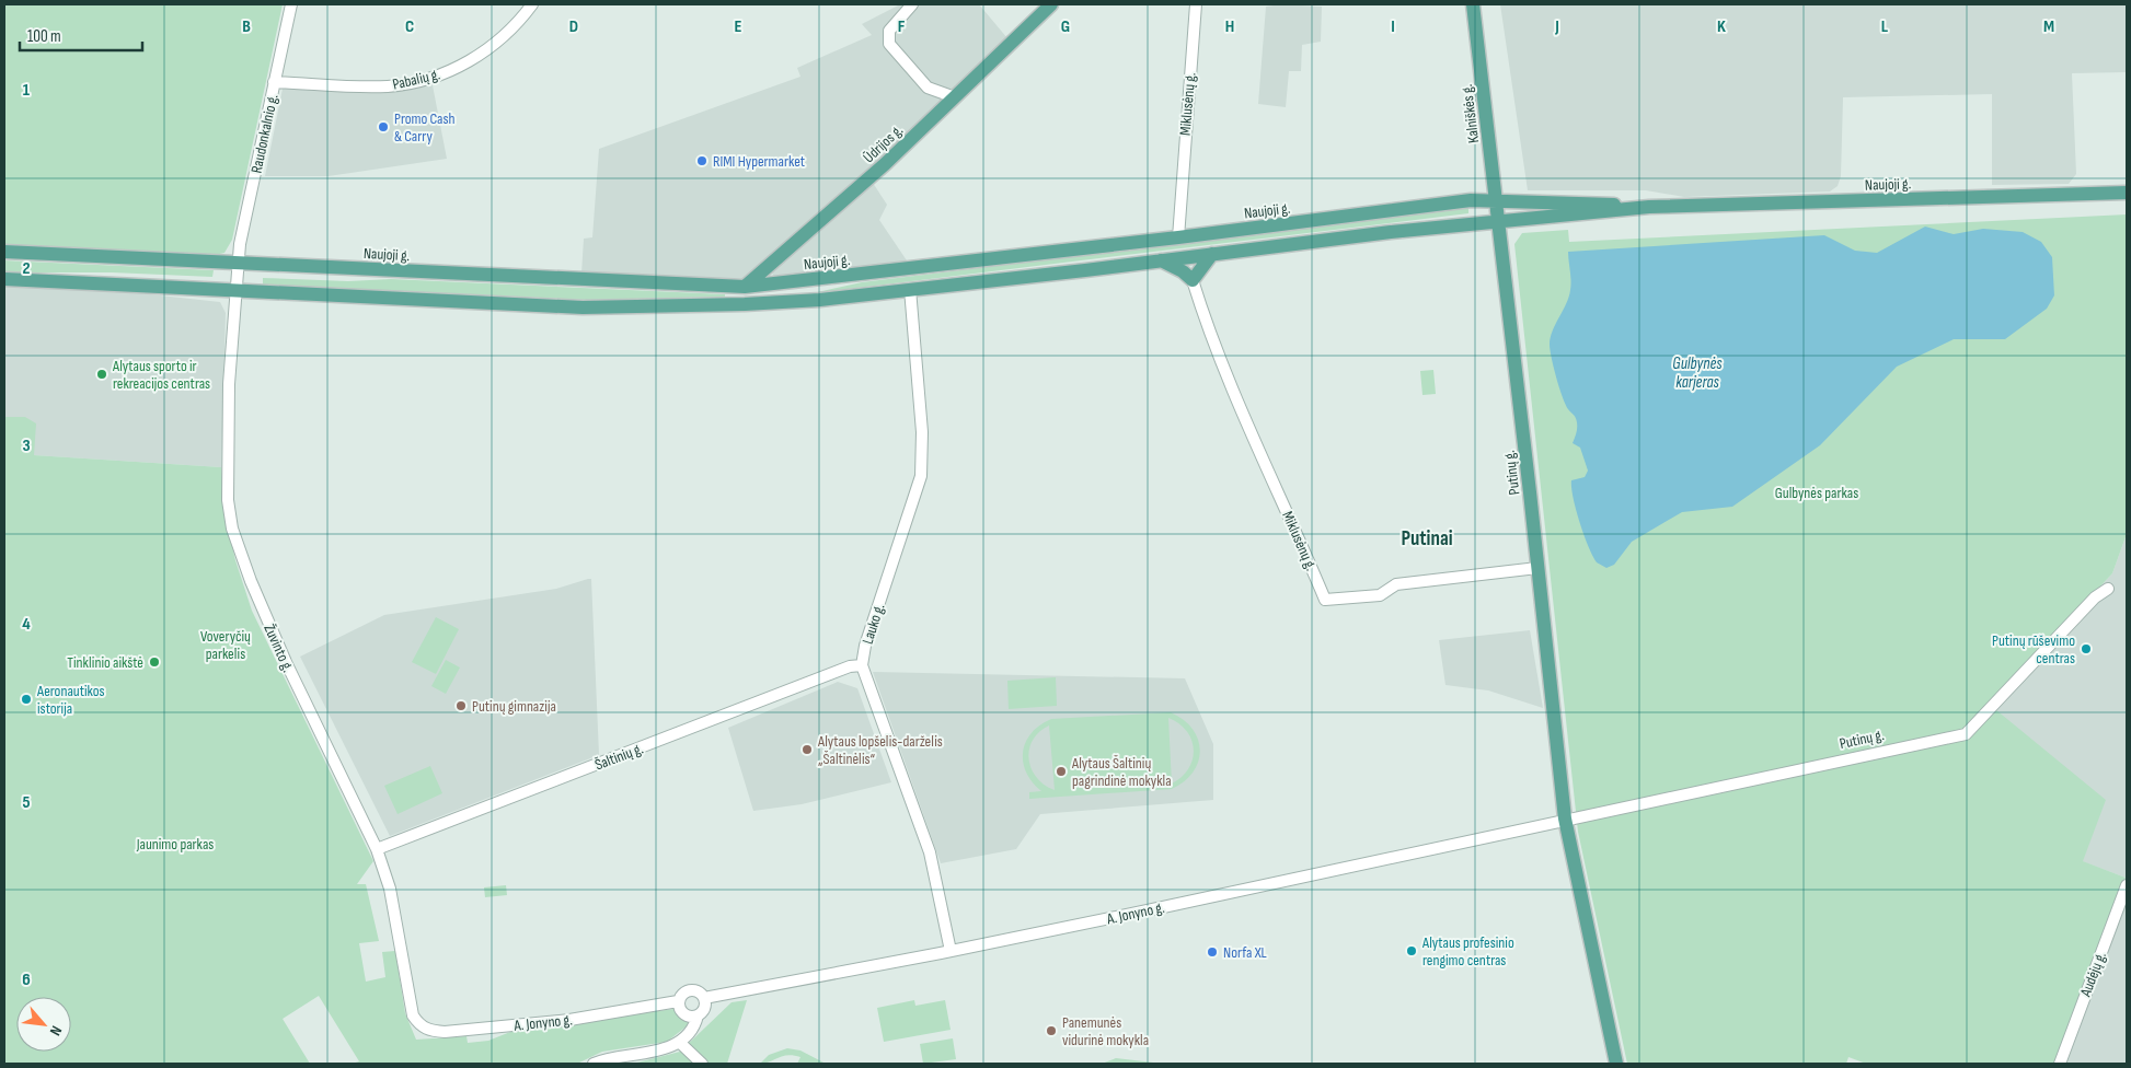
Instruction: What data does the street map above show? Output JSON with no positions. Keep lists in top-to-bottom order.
{
  "streets": {
    "main road": [
      "Kalniškės g.",
      "Ūdrijos g.",
      "Naujoji g.",
      "Putinų g."
    ],
    "street": [
      "Pabalių g.",
      "Miklusėnų g.",
      "Raudonkalnio g.",
      "Lauko g.",
      "Žuvinto g.",
      "Šaltinių g.",
      "A. Jonyno g.",
      "Audėjų g."
    ]
  },
  "crossings": [
    ["Pabalių g.", "Raudonkalnio g."],
    ["Miklusėnų g.", "Naujoji g."],
    ["Miklusėnų g.", "Putinų g."],
    ["Kalniškės g.", "Naujoji g."],
    ["Kalniškės g.", "Putinų g."],
    ["Raudonkalnio g.", "Naujoji g."],
    ["Raudonkalnio g.", "Žuvinto g."],
    ["Ūdrijos g.", "Naujoji g."],
    ["Naujoji g.", "Putinų g."],
    ["Naujoji g.", "Lauko g."],
    ["Naujoji g.", "Žuvinto g."],
    ["Putinų g.", "A. Jonyno g."],
    ["Lauko g.", "Šaltinių g."],
    ["Žuvinto g.", "Šaltinių g."],
    ["Žuvinto g.", "A. Jonyno g."]
  ],
  "districts": ["Putinai"],
  "water": ["Gulbynės karjeras"],
  "parks": ["Gulbynės parkas", "Voveryčių parkelis", "Jaunimo parkas"],
  "places": [
    "Promo Cash & Carry",
    "RIMI Hypermarket",
    "Alytaus sporto ir rekreacijos centras",
    "Putinų rūševimo centras",
    "Tinklinio aikštė",
    "Aeronautikos istorija",
    "Putinų gimnazija",
    "Alytaus lopšelis-darželis „Šaltinėlis“",
    "Alytaus Šaltinių pagrindinė mokykla",
    "Alytaus profesinio rengimo centras",
    "Norfa XL",
    "Panemunės vidurinė mokykla"
  ],
  "scale_bar": "100 m",
  "north": "bottom right",
  "grid": {
    "columns": [
      "B",
      "C",
      "D",
      "E",
      "F",
      "G",
      "H",
      "I",
      "J",
      "K",
      "L",
      "M"
    ],
    "rows": [
      "1",
      "2",
      "3",
      "4",
      "5",
      "6"
    ]
  }
}
